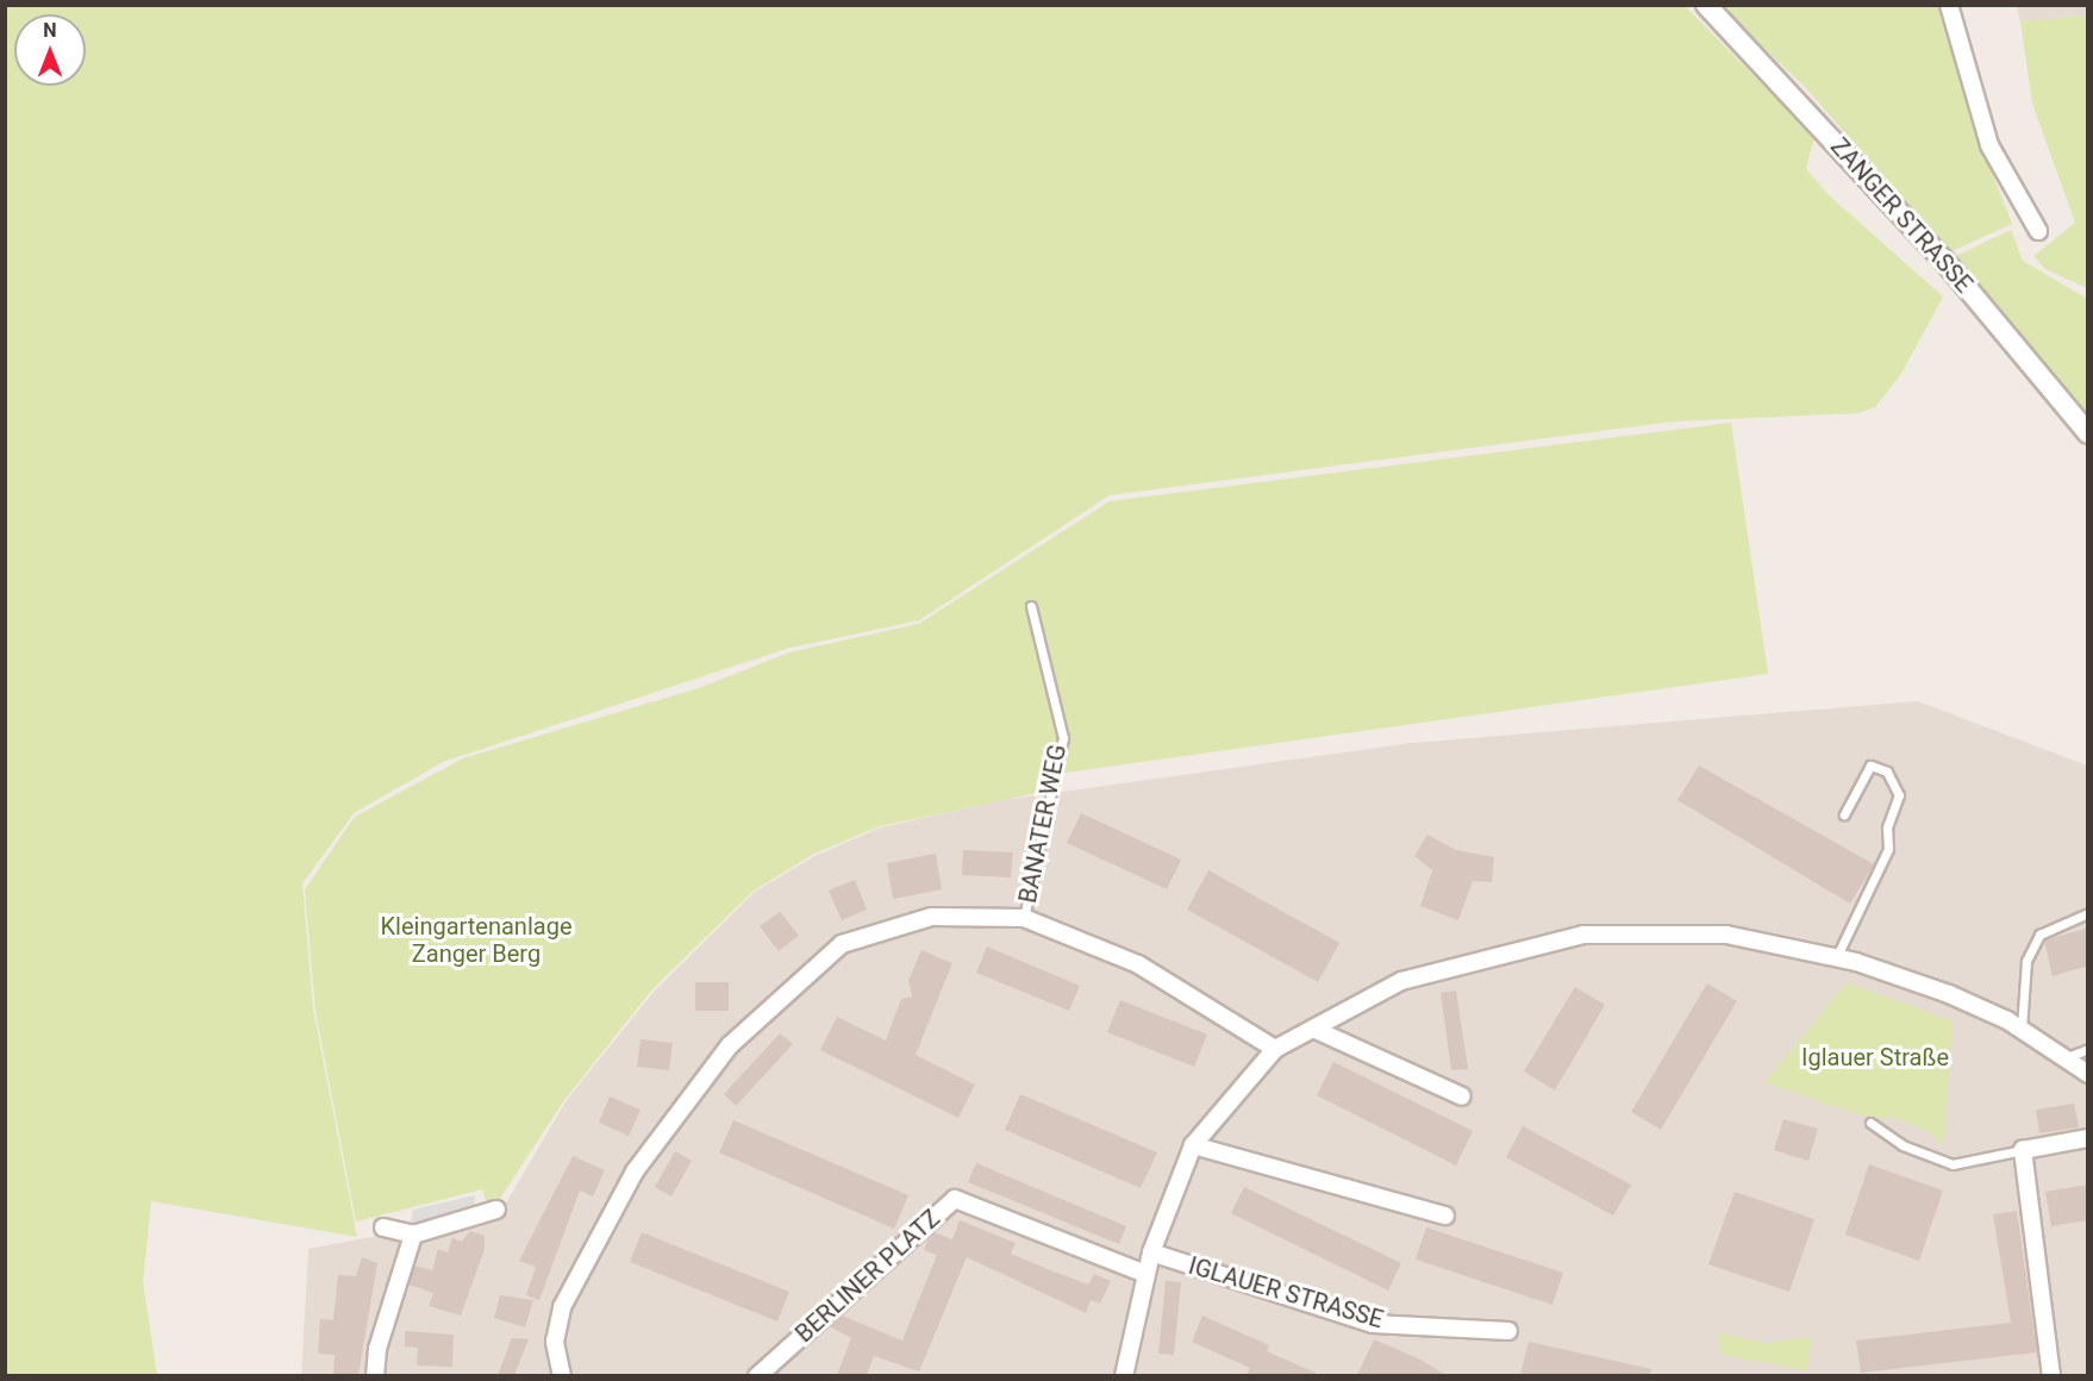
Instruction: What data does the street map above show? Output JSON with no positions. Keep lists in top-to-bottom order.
{
  "streets": {
    "street": ["ZANGER STRASSE", "BERLINER PLATZ", "IGLAUER STRASSE"],
    "lane": ["BANATER WEG"]
  },
  "parks": ["Kleingartenanlage Zanger Berg", "Iglauer Straße"],
  "north": "top"
}
